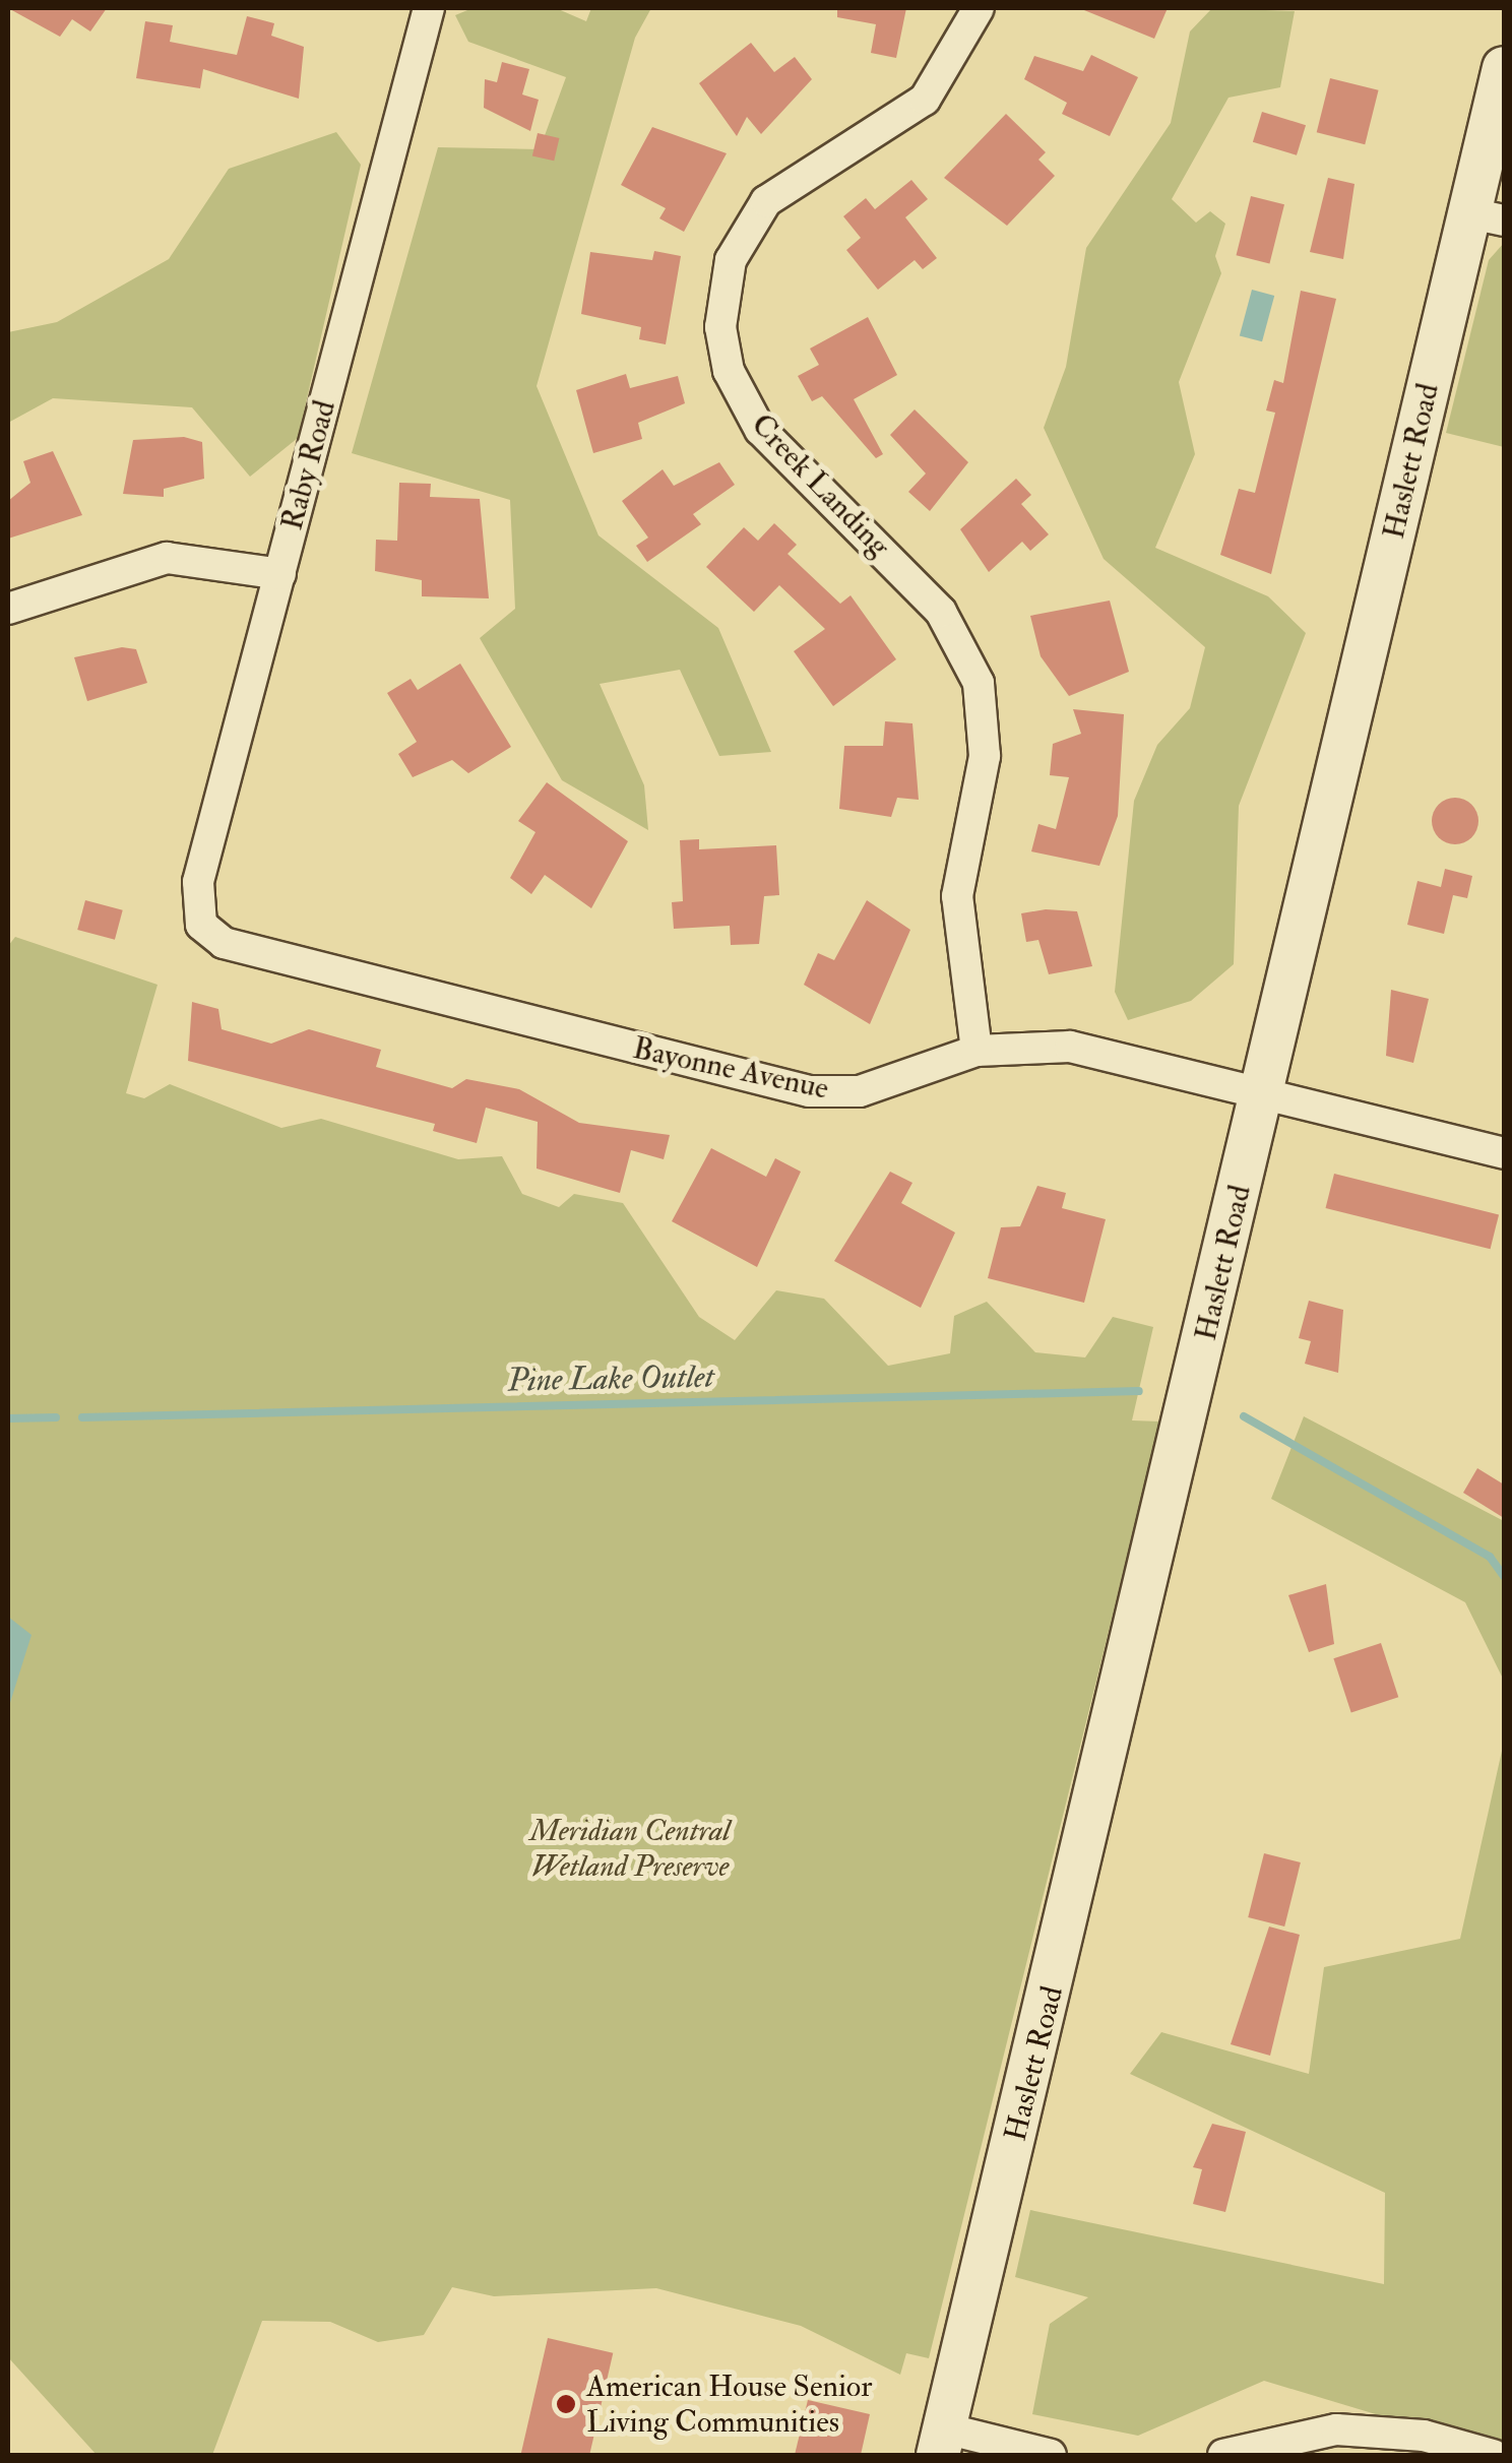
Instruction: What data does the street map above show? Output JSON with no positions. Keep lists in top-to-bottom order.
{
  "streets": {
    "main road": ["Haslett Road"],
    "street": ["Raby Road", "Creek Landing", "Bayonne Avenue"]
  },
  "crossings": [
    ["Haslett Road", "Bayonne Avenue"],
    ["Raby Road", "Bayonne Avenue"],
    ["Creek Landing", "Bayonne Avenue"]
  ],
  "water": ["Pine Lake Outlet"],
  "parks": ["Meridian Central Wetland Preserve"],
  "places": ["American House Senior Living Communities"]
}
